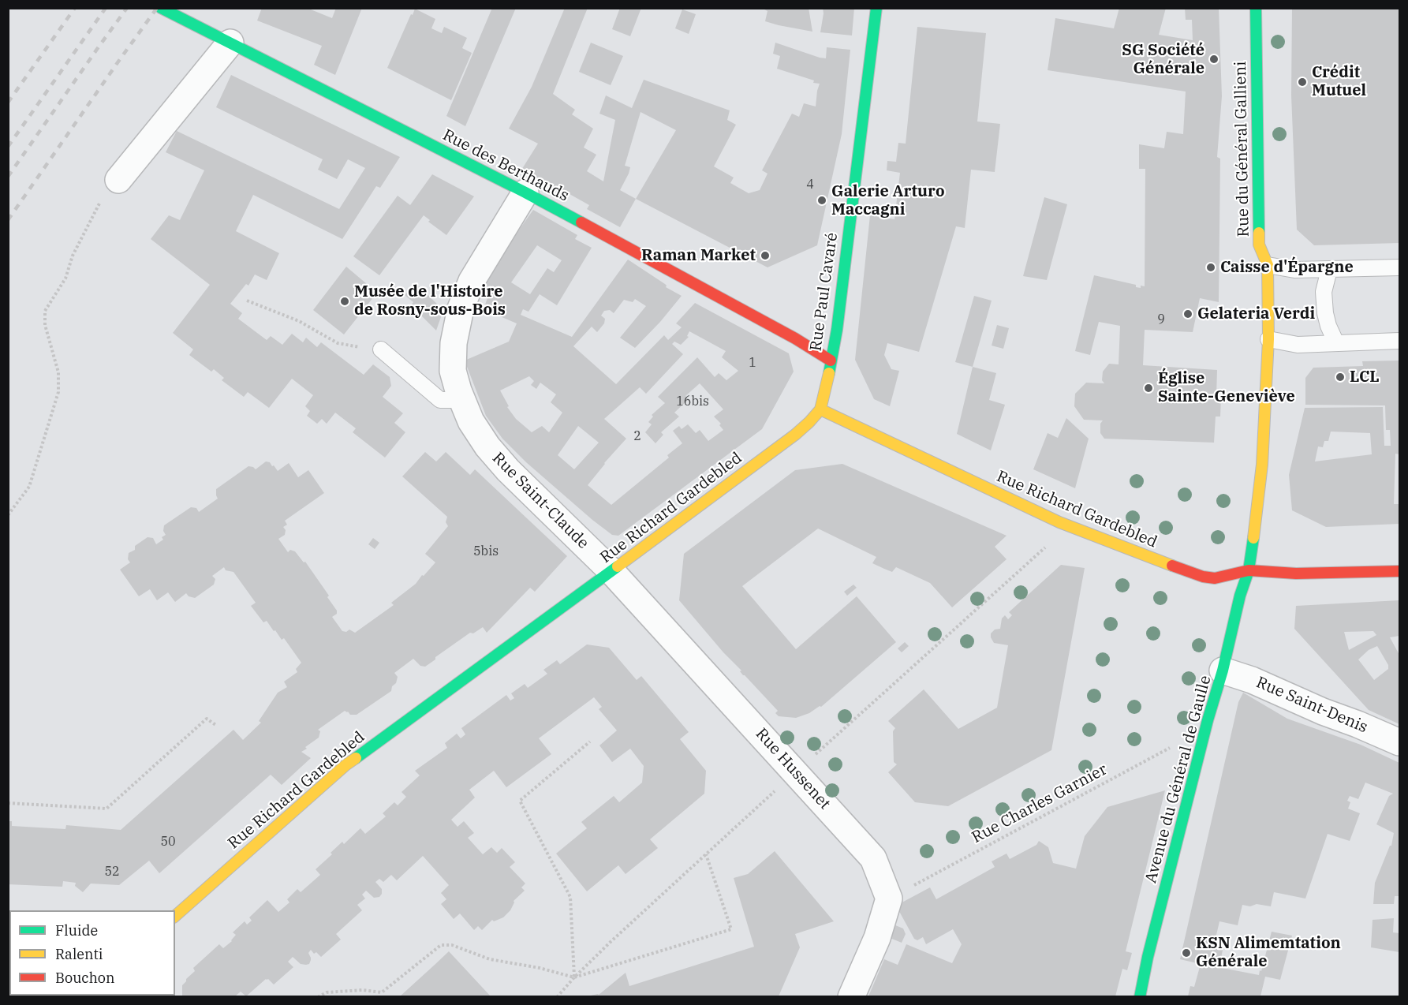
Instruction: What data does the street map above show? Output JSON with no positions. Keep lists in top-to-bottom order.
{
  "streets": {
    "main road": [
      "Rue du Général Gallieni",
      "Rue des Berthauds",
      "Rue Paul Cavaré",
      "Rue Richard Gardebled",
      "Avenue du Général de Gaulle"
    ],
    "street": ["Rue Saint-Claude", "Rue Saint-Denis", "Rue Hussenet"],
    "path": ["Rue Charles Garnier"]
  },
  "crossings": [
    ["Rue du Général Gallieni", "Rue Richard Gardebled"],
    ["Rue du Général Gallieni", "Avenue du Général de Gaulle"],
    ["Rue des Berthauds", "Rue Paul Cavaré"],
    ["Rue des Berthauds", "Rue Saint-Claude"],
    ["Rue Paul Cavaré", "Rue Richard Gardebled"],
    ["Rue Saint-Claude", "Rue Richard Gardebled"],
    ["Rue Saint-Claude", "Rue Hussenet"],
    ["Rue Richard Gardebled", "Rue Hussenet"],
    ["Rue Richard Gardebled", "Avenue du Général de Gaulle"],
    ["Rue Saint-Denis", "Avenue du Général de Gaulle"],
    ["Rue Hussenet", "Rue Charles Garnier"],
    ["Avenue du Général de Gaulle", "Rue Charles Garnier"]
  ],
  "places": [
    "SG Société Générale",
    "Crédit Mutuel",
    "Galerie Arturo Maccagni",
    "Raman Market",
    "Caisse d'Épargne",
    "Musée de l'Histoire de Rosny-sous-Bois",
    "Gelateria Verdi",
    "LCL",
    "Église Sainte-Geneviève",
    "KSN Alimemtation Générale"
  ],
  "house_numbers": [
    "4",
    "9",
    "1",
    "16bis",
    "2",
    "5bis",
    "50",
    "52"
  ],
  "legend": ["Fluide", "Ralenti", "Bouchon"]
}
